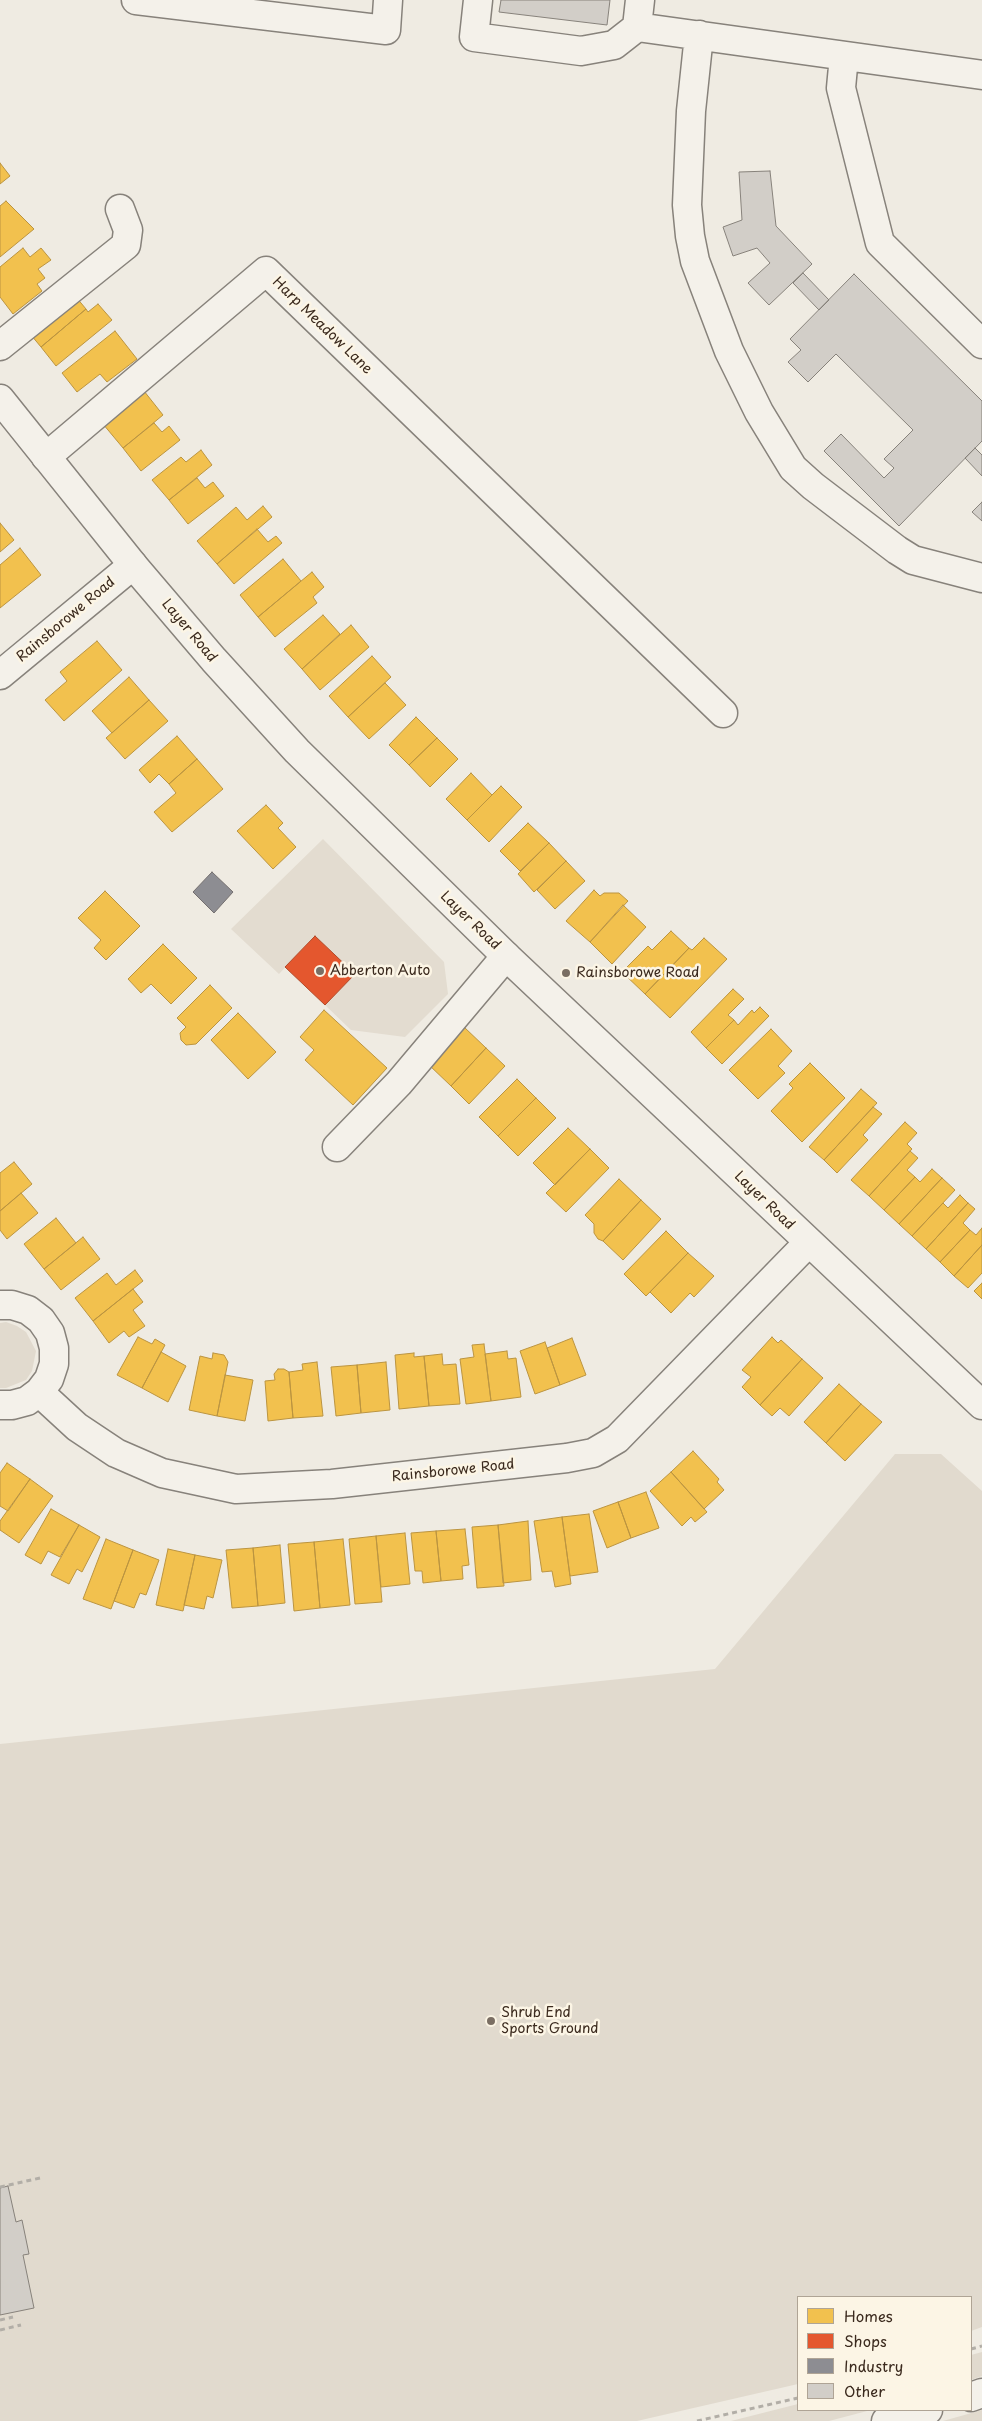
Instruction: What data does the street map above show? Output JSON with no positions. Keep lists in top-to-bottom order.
{
  "streets": {
    "main road": ["Harp Meadow Lane", "Rainsborowe Road", "Layer Road"]
  },
  "crossings": [
    ["Harp Meadow Lane", "Layer Road"],
    ["Rainsborowe Road", "Layer Road"]
  ],
  "places": ["Abberton Auto", "Rainsborowe Road", "Shrub End Sports Ground"],
  "legend": [
    "Homes",
    "Shops",
    "Industry",
    "Other"
  ]
}
